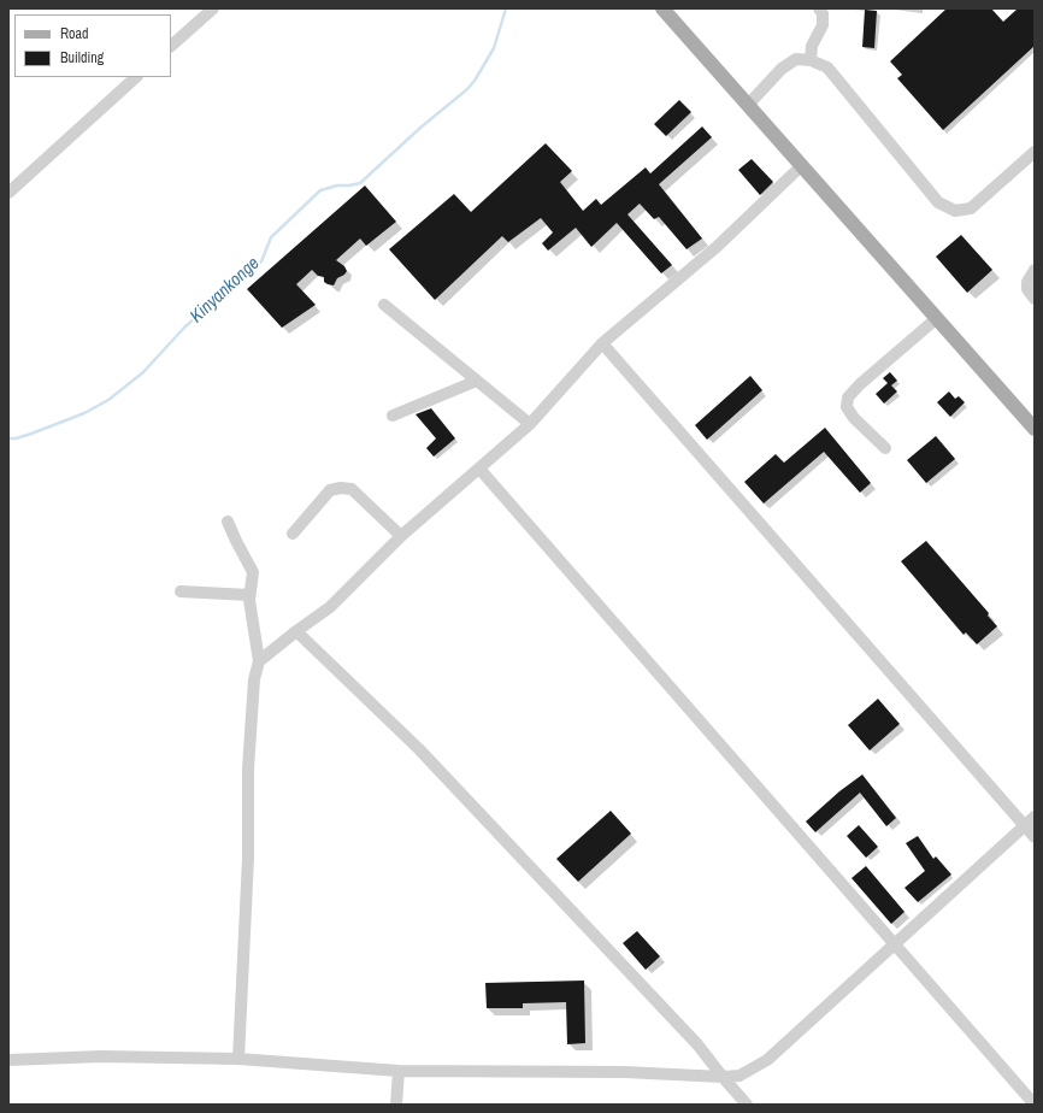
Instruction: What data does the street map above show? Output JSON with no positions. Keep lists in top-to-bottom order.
{
  "water": ["Kinyankonge"],
  "legend": ["Road", "Building"]
}
